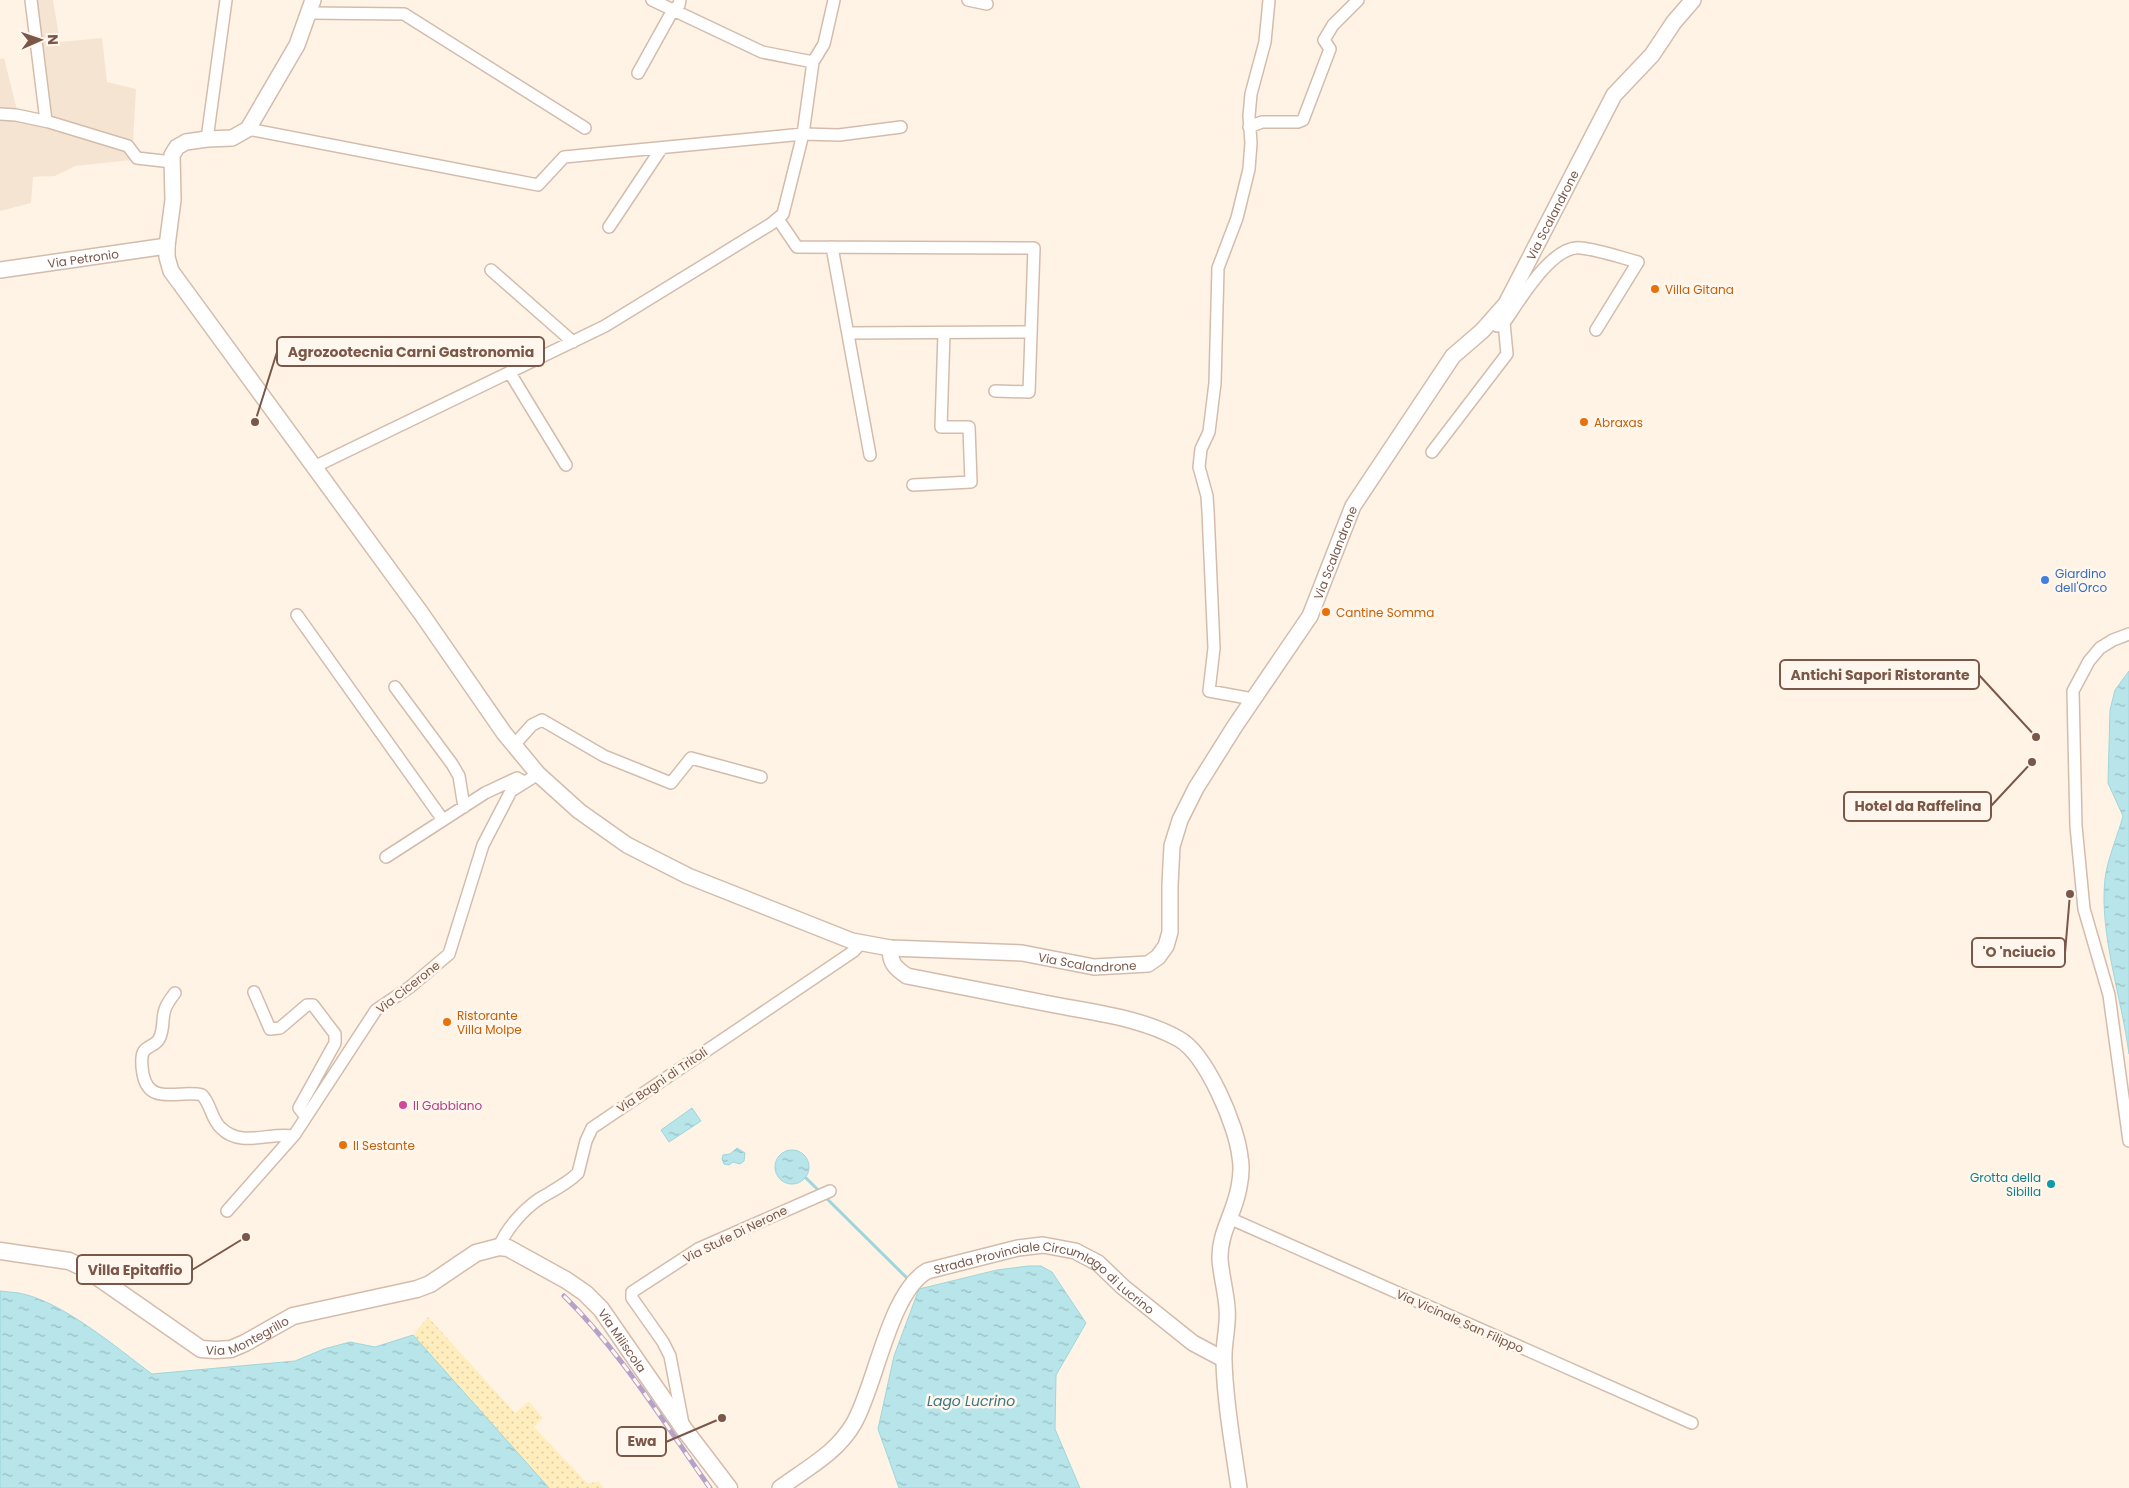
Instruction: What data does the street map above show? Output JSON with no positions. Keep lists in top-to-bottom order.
{
  "streets": {
    "main road": ["Via Montegrillo", "Via Miliscola"],
    "street": [
      "Via Scalandrone",
      "Via Petronio",
      "Via Cicerone",
      "Via Bagni di Tritoli",
      "Via Stufe Di Nerone",
      "Strada Provinciale Circumlago di Lucrino",
      "Via Vicinale San Filippo"
    ]
  },
  "crossings": [
    ["Via Scalandrone", "Via Petronio"],
    ["Via Scalandrone", "Via Cicerone"],
    ["Via Scalandrone", "Via Bagni di Tritoli"],
    ["Via Bagni di Tritoli", "Via Montegrillo"],
    ["Via Bagni di Tritoli", "Via Miliscola"],
    ["Via Stufe Di Nerone", "Via Miliscola"],
    ["Via Montegrillo", "Via Miliscola"]
  ],
  "water": ["Lago Lucrino"],
  "places": [
    "Villa Gitana",
    "Agrozootecnia Carni Gastronomia",
    "Abraxas",
    "Giardino dell'Orco",
    "Cantine Somma",
    "Antichi Sapori Ristorante",
    "Hotel da Raffelina",
    "'O 'nciucio",
    "Ristorante Villa Molpe",
    "Il Gabbiano",
    "Il Sestante",
    "Grotta della Sibilla",
    "Villa Epitaffio",
    "Ewa"
  ],
  "north": "right"
}
